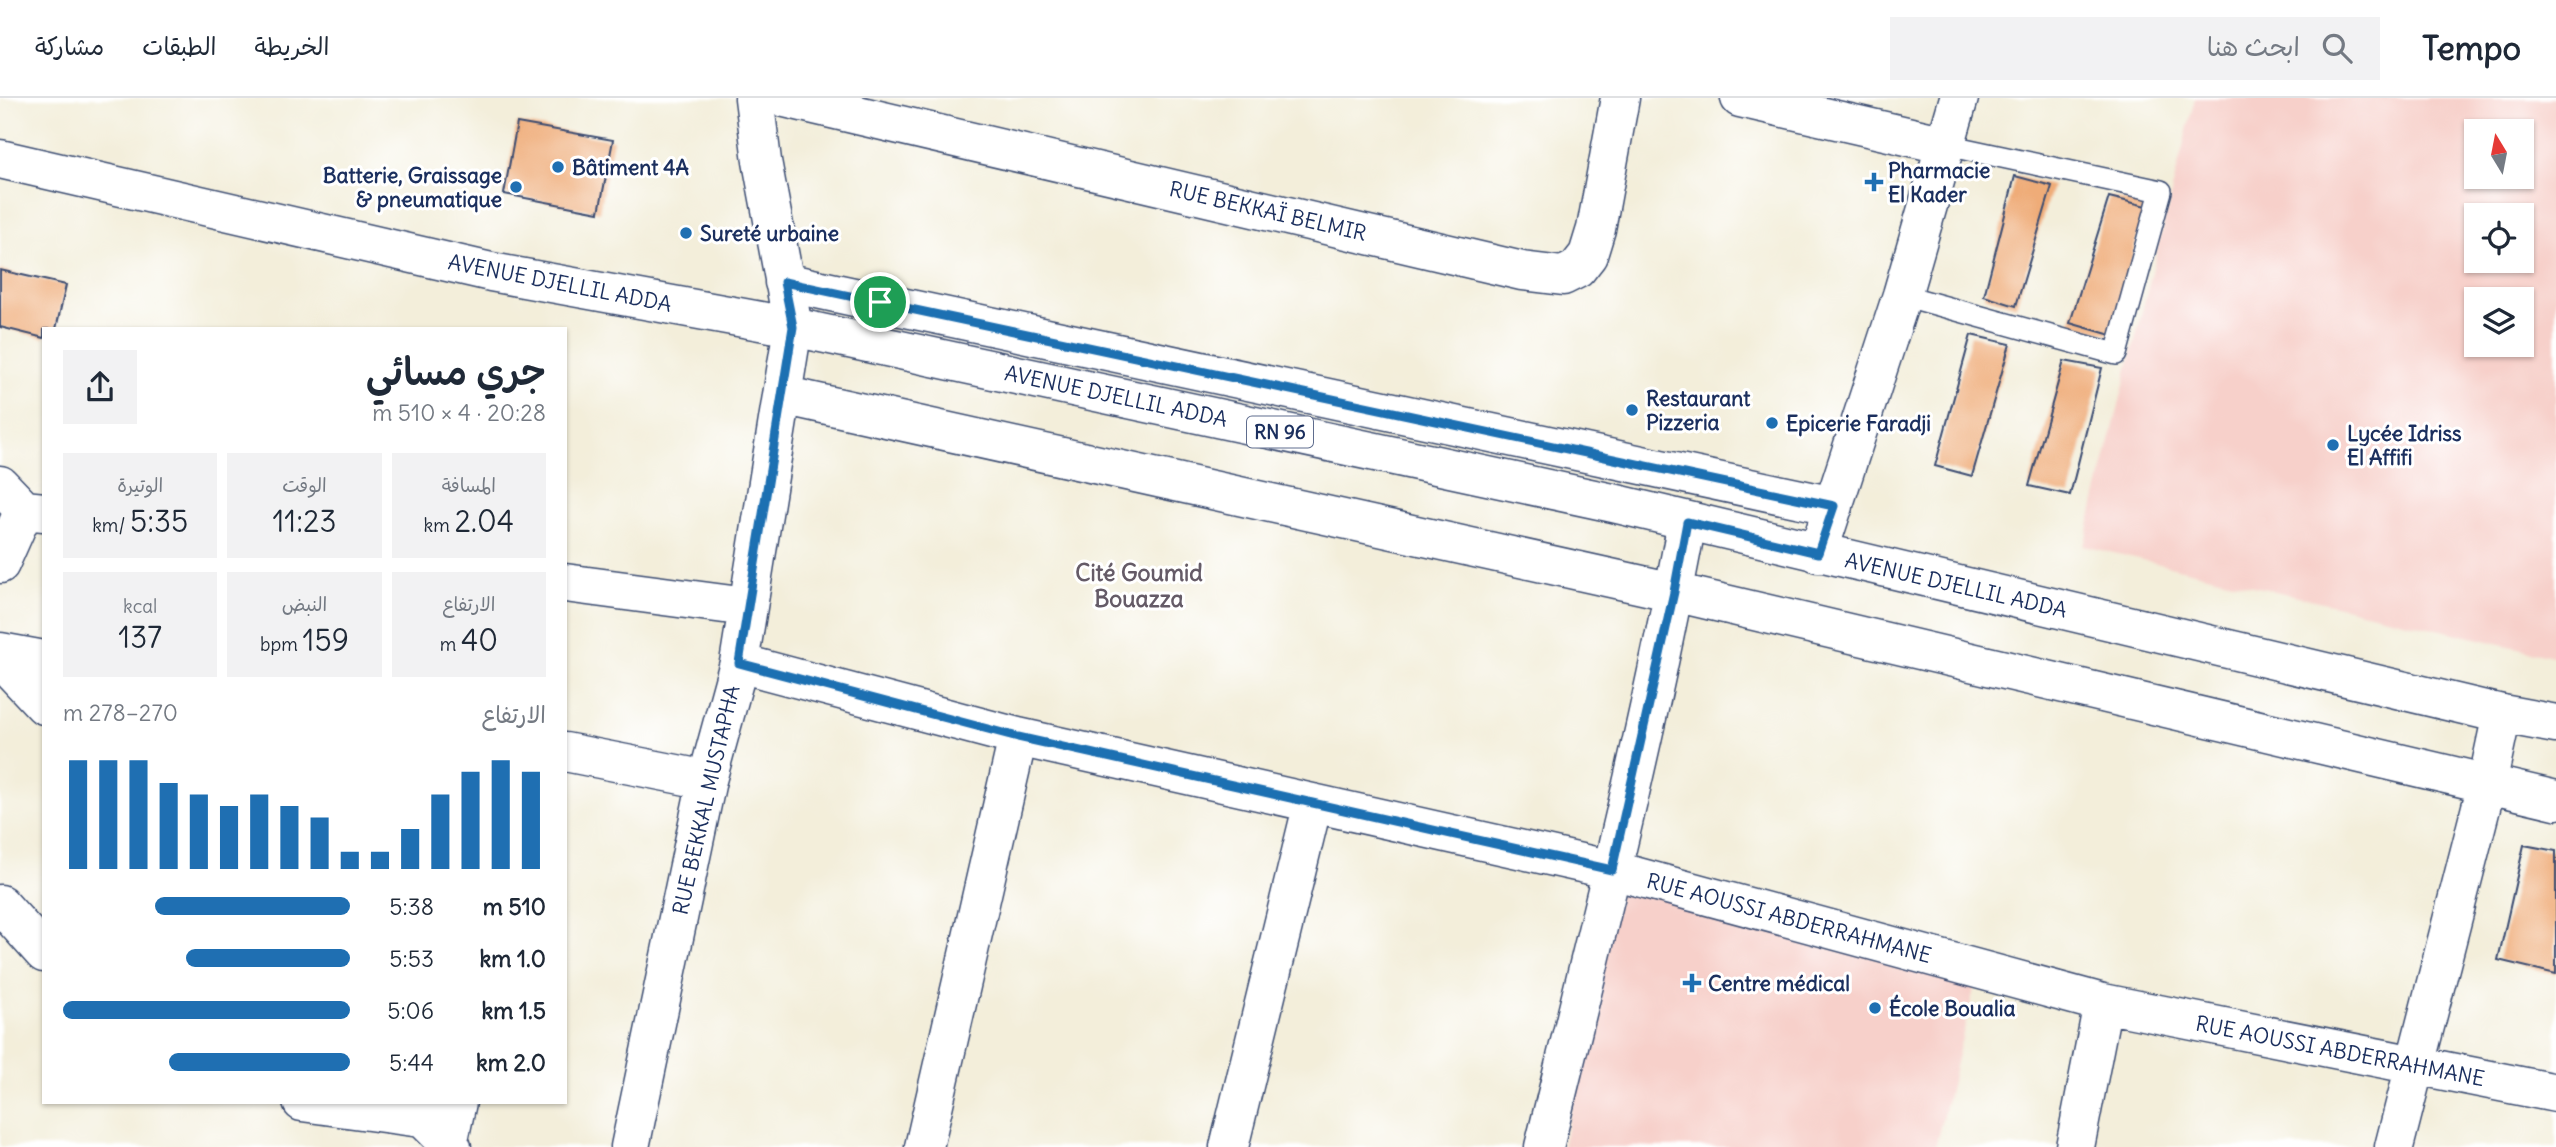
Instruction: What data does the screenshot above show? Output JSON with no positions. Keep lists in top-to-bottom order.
{
  "streets": {
    "street": [
      "RUE BEKKAÏ BELMIR",
      "AVENUE DJELLIL ADDA",
      "RN 96",
      "RUE BEKKAL MUSTAPHA",
      "RUE AOUSSI ABDERRAHMANE"
    ]
  },
  "crossings": [
    ["AVENUE DJELLIL ADDA", "RUE BEKKAL MUSTAPHA"],
    ["RUE BEKKAL MUSTAPHA", "RUE AOUSSI ABDERRAHMANE"]
  ],
  "districts": ["Cité Goumid Bouazza"],
  "places": {
    "other": [
      "Bâtiment 4A",
      "Batterie, Graissage & pneumatique",
      "Sureté urbaine",
      "Restaurant Pizzeria",
      "Epicerie Faradji",
      "Lycée Idriss El Affifi",
      "École Boualia"
    ],
    "health": ["Pharmacie El Kader", "Centre médical"]
  },
  "north": "top",
  "page": {
    "header": "Tempo",
    "search": "ابحث هنا",
    "nav": ["الخريطة", "الطبقات", "مشاركة"],
    "heading": ["جري مسائي", "20:28 · 4 × 510 m"],
    "stats": [
      ["المسافة", "2.04 km"],
      ["الوقت", "11:23"],
      ["الوتيرة", "5:35 /km"],
      ["الارتفاع", "40 m"],
      ["النبض", "159 bpm"],
      ["kcal", "137"]
    ],
    "chart": ["الارتفاع", "270–278 m"],
    "list": [
      {
        "name": "510 m",
        "note": "5:38"
      },
      {
        "name": "1.0 km",
        "note": "5:53"
      },
      {
        "name": "1.5 km",
        "note": "5:06"
      },
      {
        "name": "2.0 km",
        "note": "5:44"
      }
    ]
  }
}
